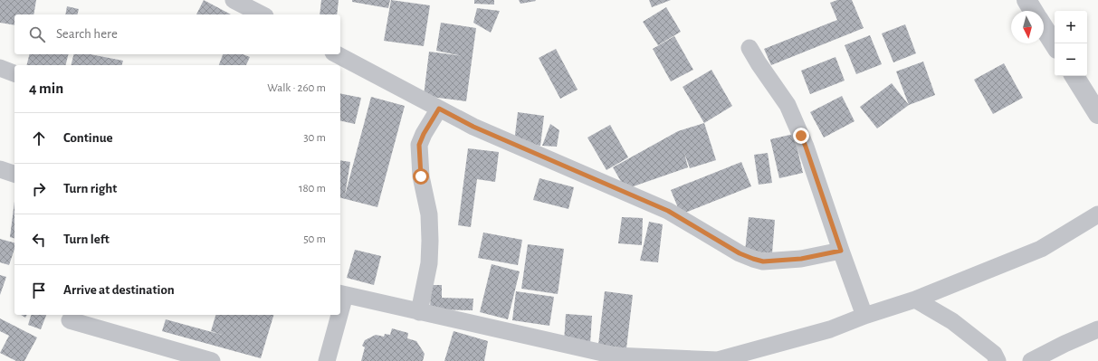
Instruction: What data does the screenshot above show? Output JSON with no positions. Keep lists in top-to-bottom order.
{
  "north": "bottom",
  "page": {
    "map_buttons": ["+", "−"],
    "search": "Search here",
    "heading": ["4 min", "Walk · 260 m"],
    "list": [
      ["Continue", "30 m"],
      ["Turn right", "180 m"],
      ["Turn left", "50 m"],
      "Arrive at destination"
    ]
  }
}
